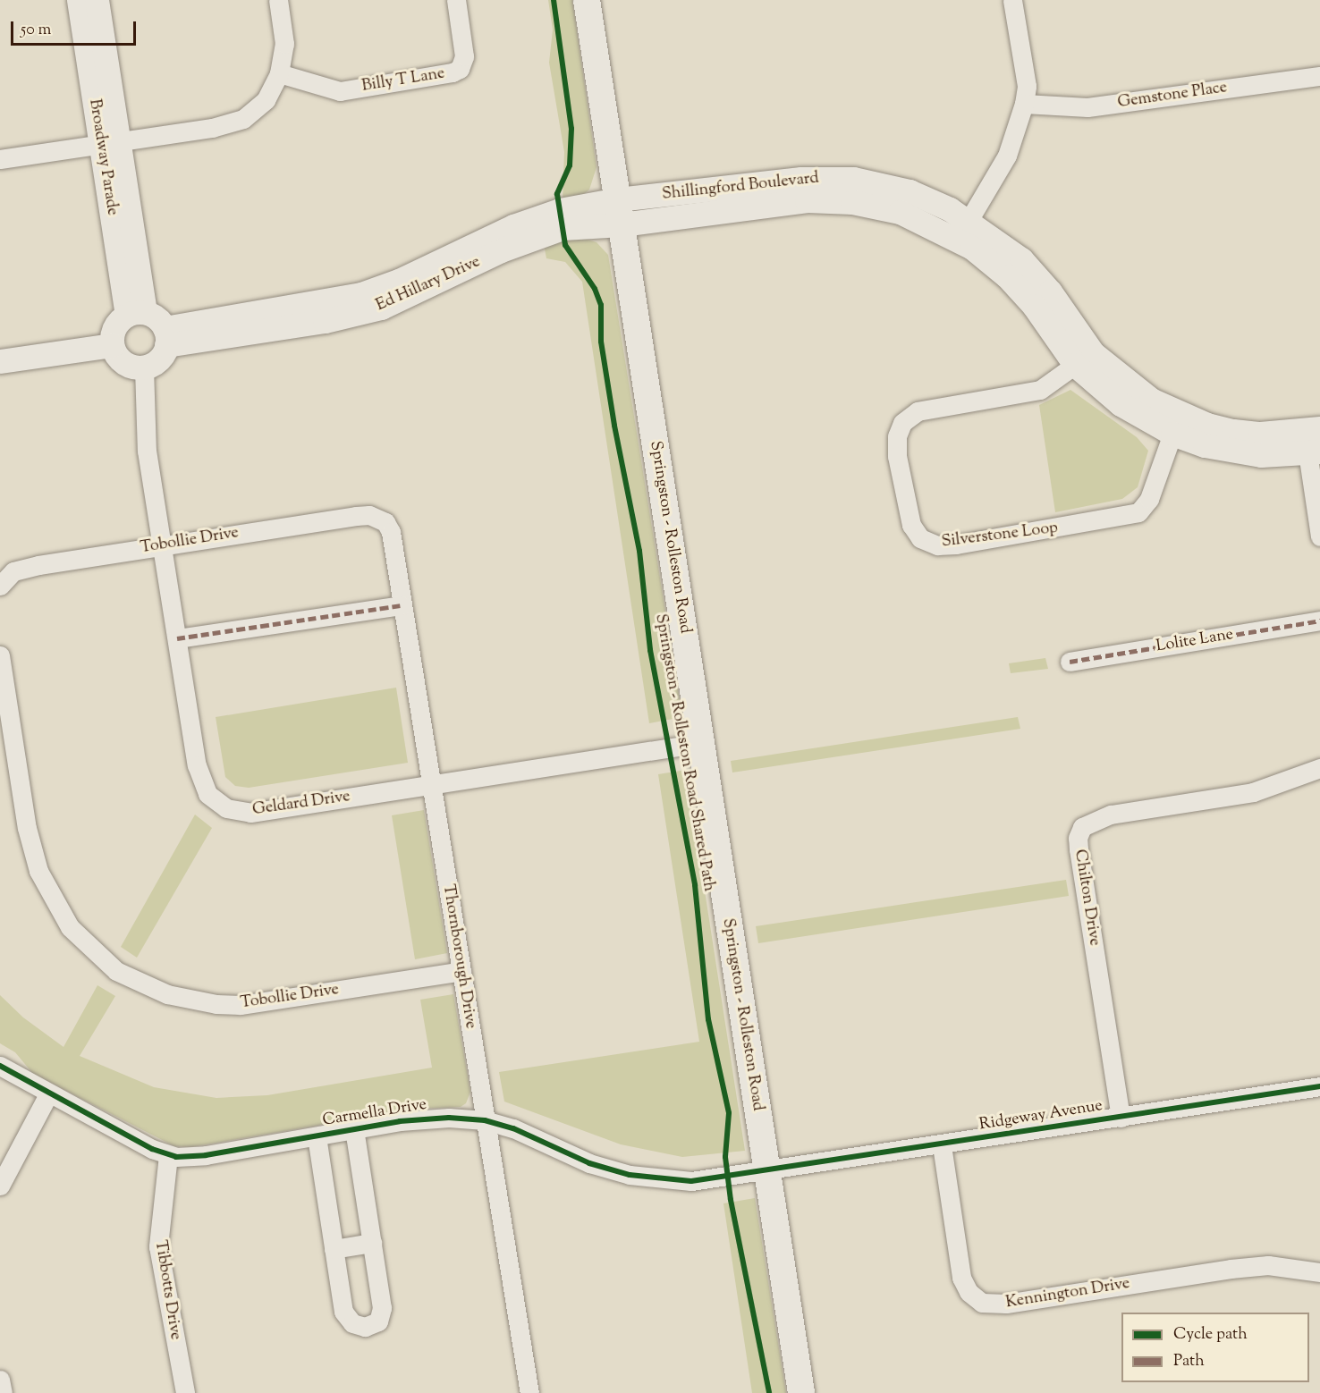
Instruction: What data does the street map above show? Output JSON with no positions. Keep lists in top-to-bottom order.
{
  "streets": {
    "main road": ["Springston - Rolleston Road"],
    "street": [
      "Billy T Lane",
      "Gemstone Place",
      "Broadway Parade",
      "Shillingford Boulevard",
      "Ed Hillary Drive",
      "Silverstone Loop",
      "Tobollie Drive",
      "Lolite Lane",
      "Geldard Drive",
      "Chilton Drive",
      "Thornborough Drive",
      "Carmella Drive",
      "Ridgeway Avenue",
      "Tibbotts Drive",
      "Kennington Drive"
    ],
    "cycle path": ["Springston - Rolleston Road Shared Path"]
  },
  "crossings": [
    ["Broadway Parade", "Ed Hillary Drive"],
    ["Broadway Parade", "Geldard Drive"],
    ["Shillingford Boulevard", "Ed Hillary Drive"],
    ["Shillingford Boulevard", "Silverstone Loop"],
    ["Shillingford Boulevard", "Springston - Rolleston Road"],
    ["Ed Hillary Drive", "Springston - Rolleston Road"],
    ["Ed Hillary Drive", "Geldard Drive"],
    ["Springston - Rolleston Road", "Geldard Drive"],
    ["Springston - Rolleston Road", "Carmella Drive"],
    ["Springston - Rolleston Road", "Ridgeway Avenue"],
    ["Tobollie Drive", "Geldard Drive"],
    ["Tobollie Drive", "Thornborough Drive"],
    ["Geldard Drive", "Thornborough Drive"],
    ["Chilton Drive", "Ridgeway Avenue"],
    ["Thornborough Drive", "Carmella Drive"],
    ["Carmella Drive", "Ridgeway Avenue"],
    ["Carmella Drive", "Tibbotts Drive"],
    ["Ridgeway Avenue", "Kennington Drive"]
  ],
  "legend": ["Cycle path", "Path"],
  "scale_bar": "50 m"
}
